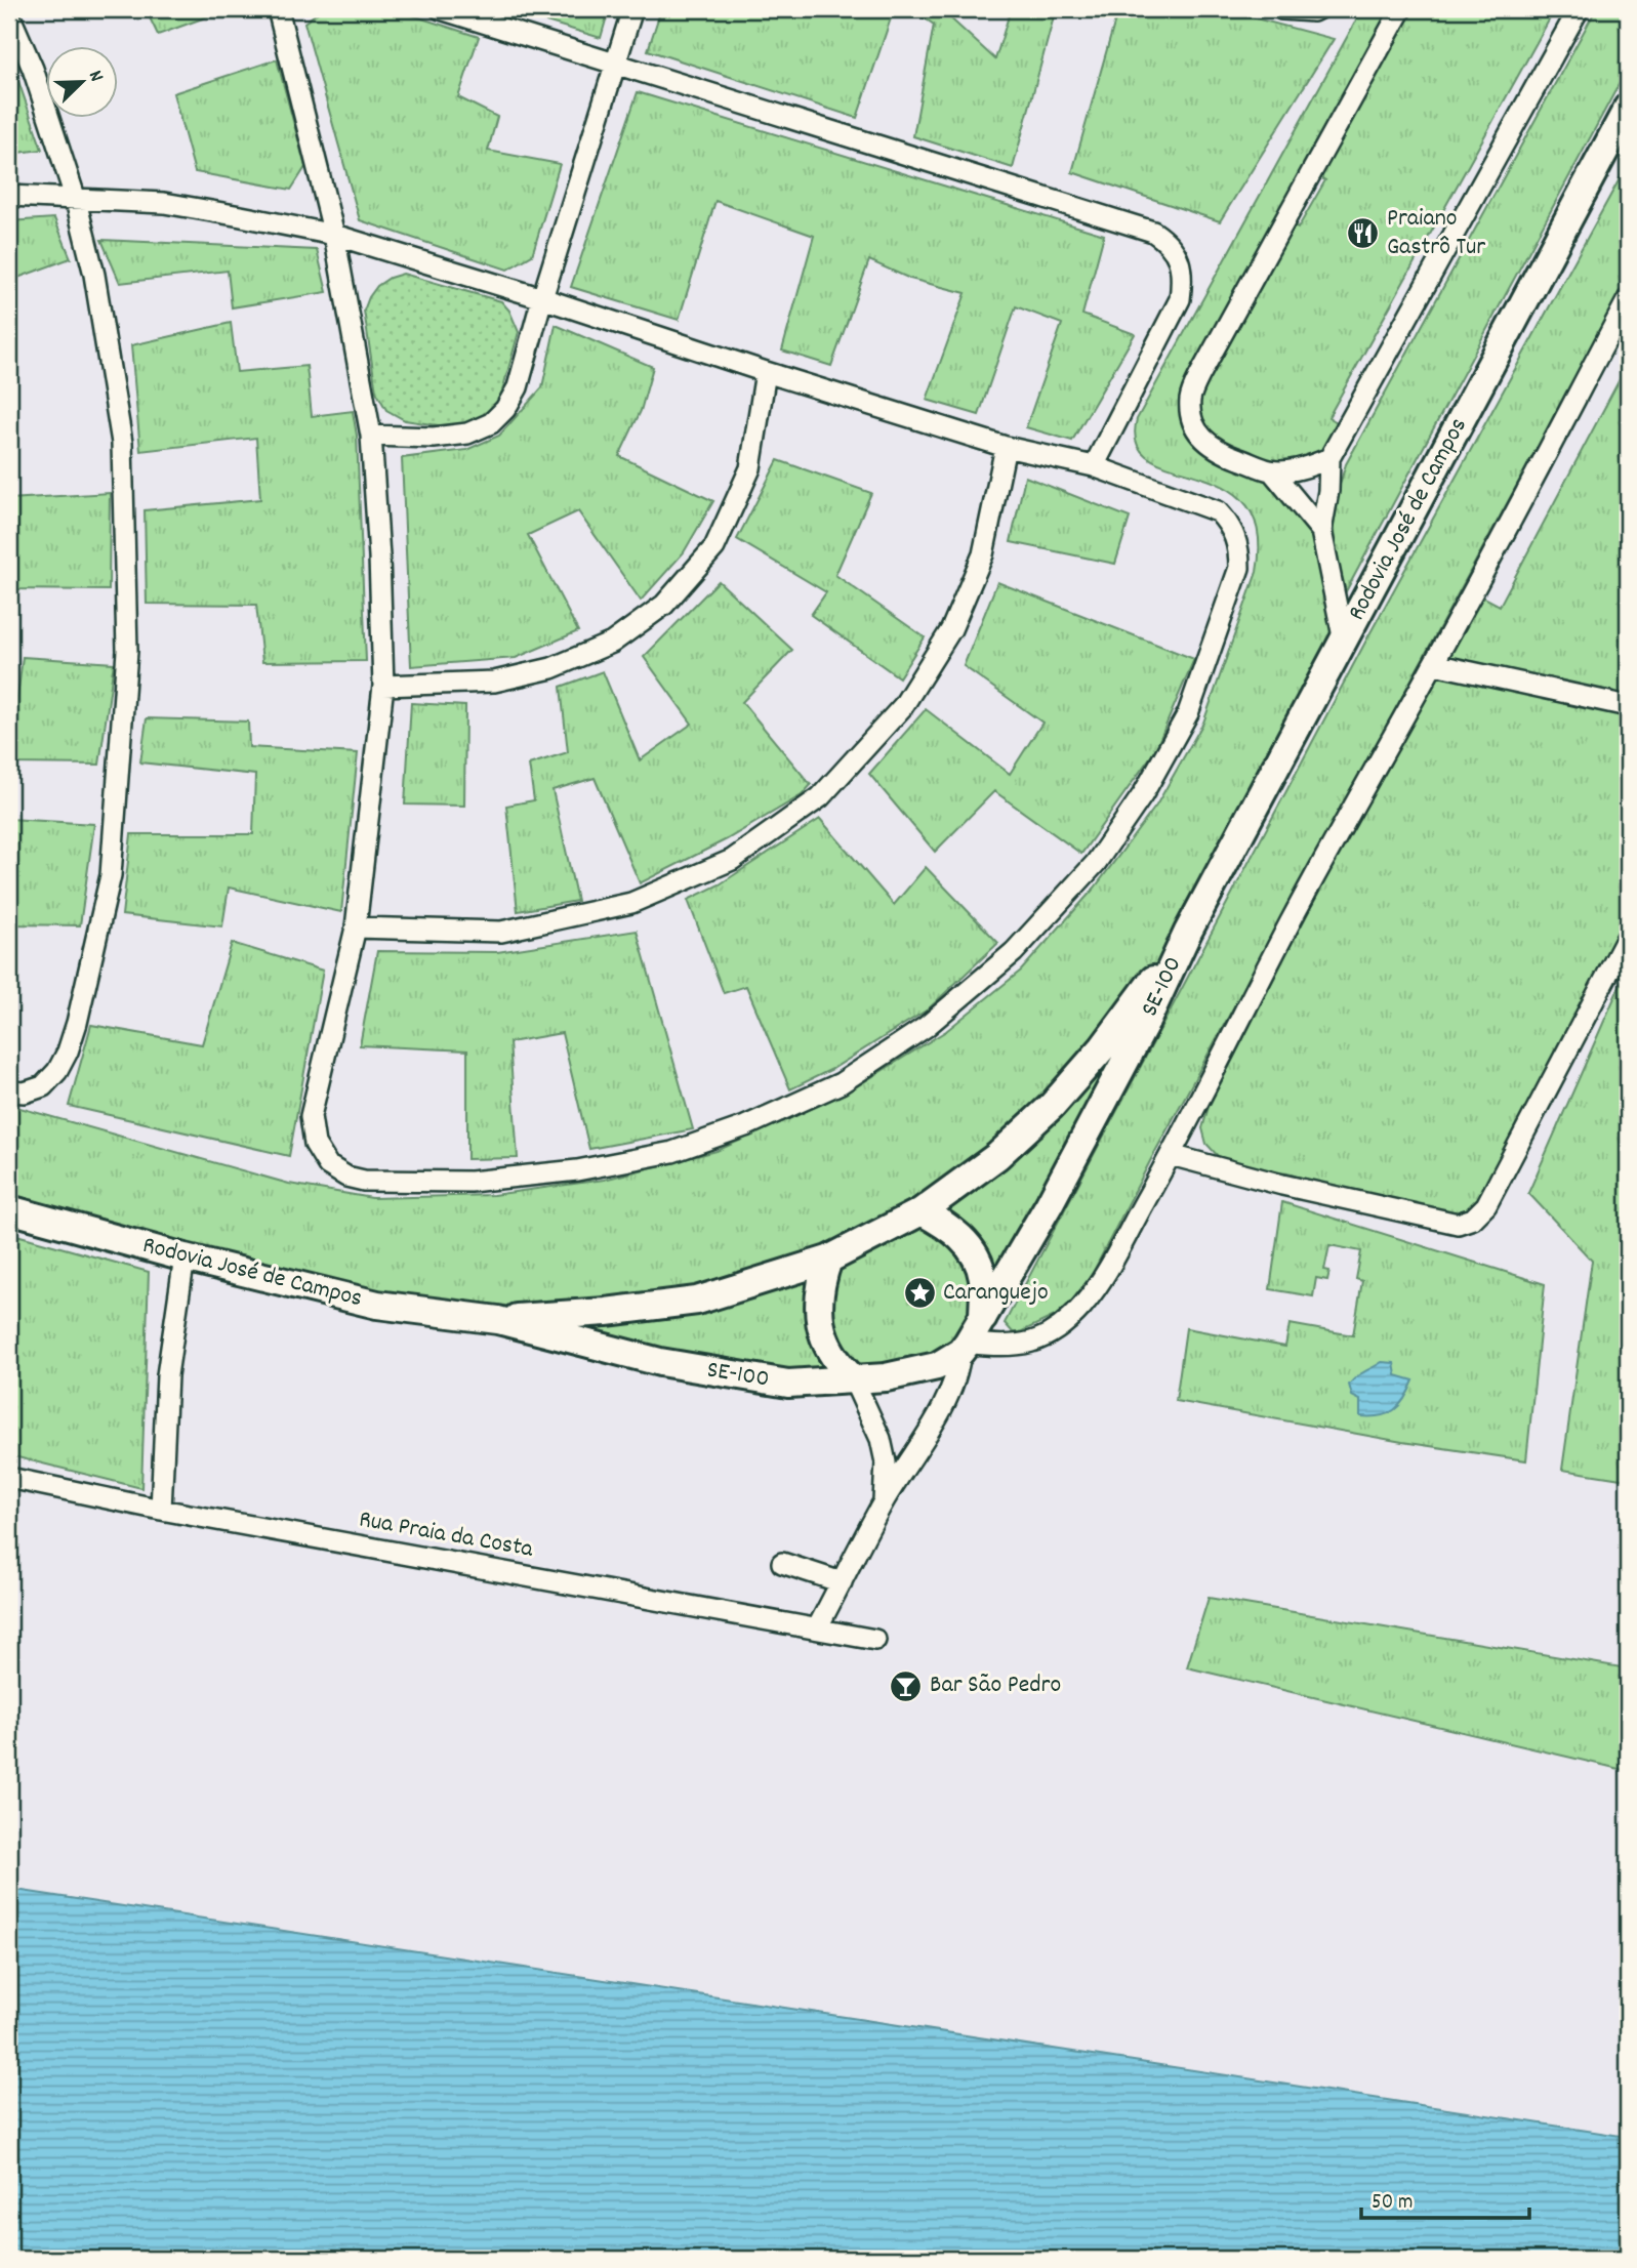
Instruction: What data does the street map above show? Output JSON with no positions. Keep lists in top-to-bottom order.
{
  "streets": {
    "main road": ["Rodovia José de Campos", "SE-100"],
    "street": ["Rua Praia da Costa"]
  },
  "crossings": [
    ["Rodovia José de Campos", "SE-100"]
  ],
  "places": {
    "restaurant": ["Praiano Gastrô Tur"],
    "place": ["Caranguejo"],
    "bar": ["Bar São Pedro"]
  },
  "scale_bar": "50 m",
  "north": "top right"
}
